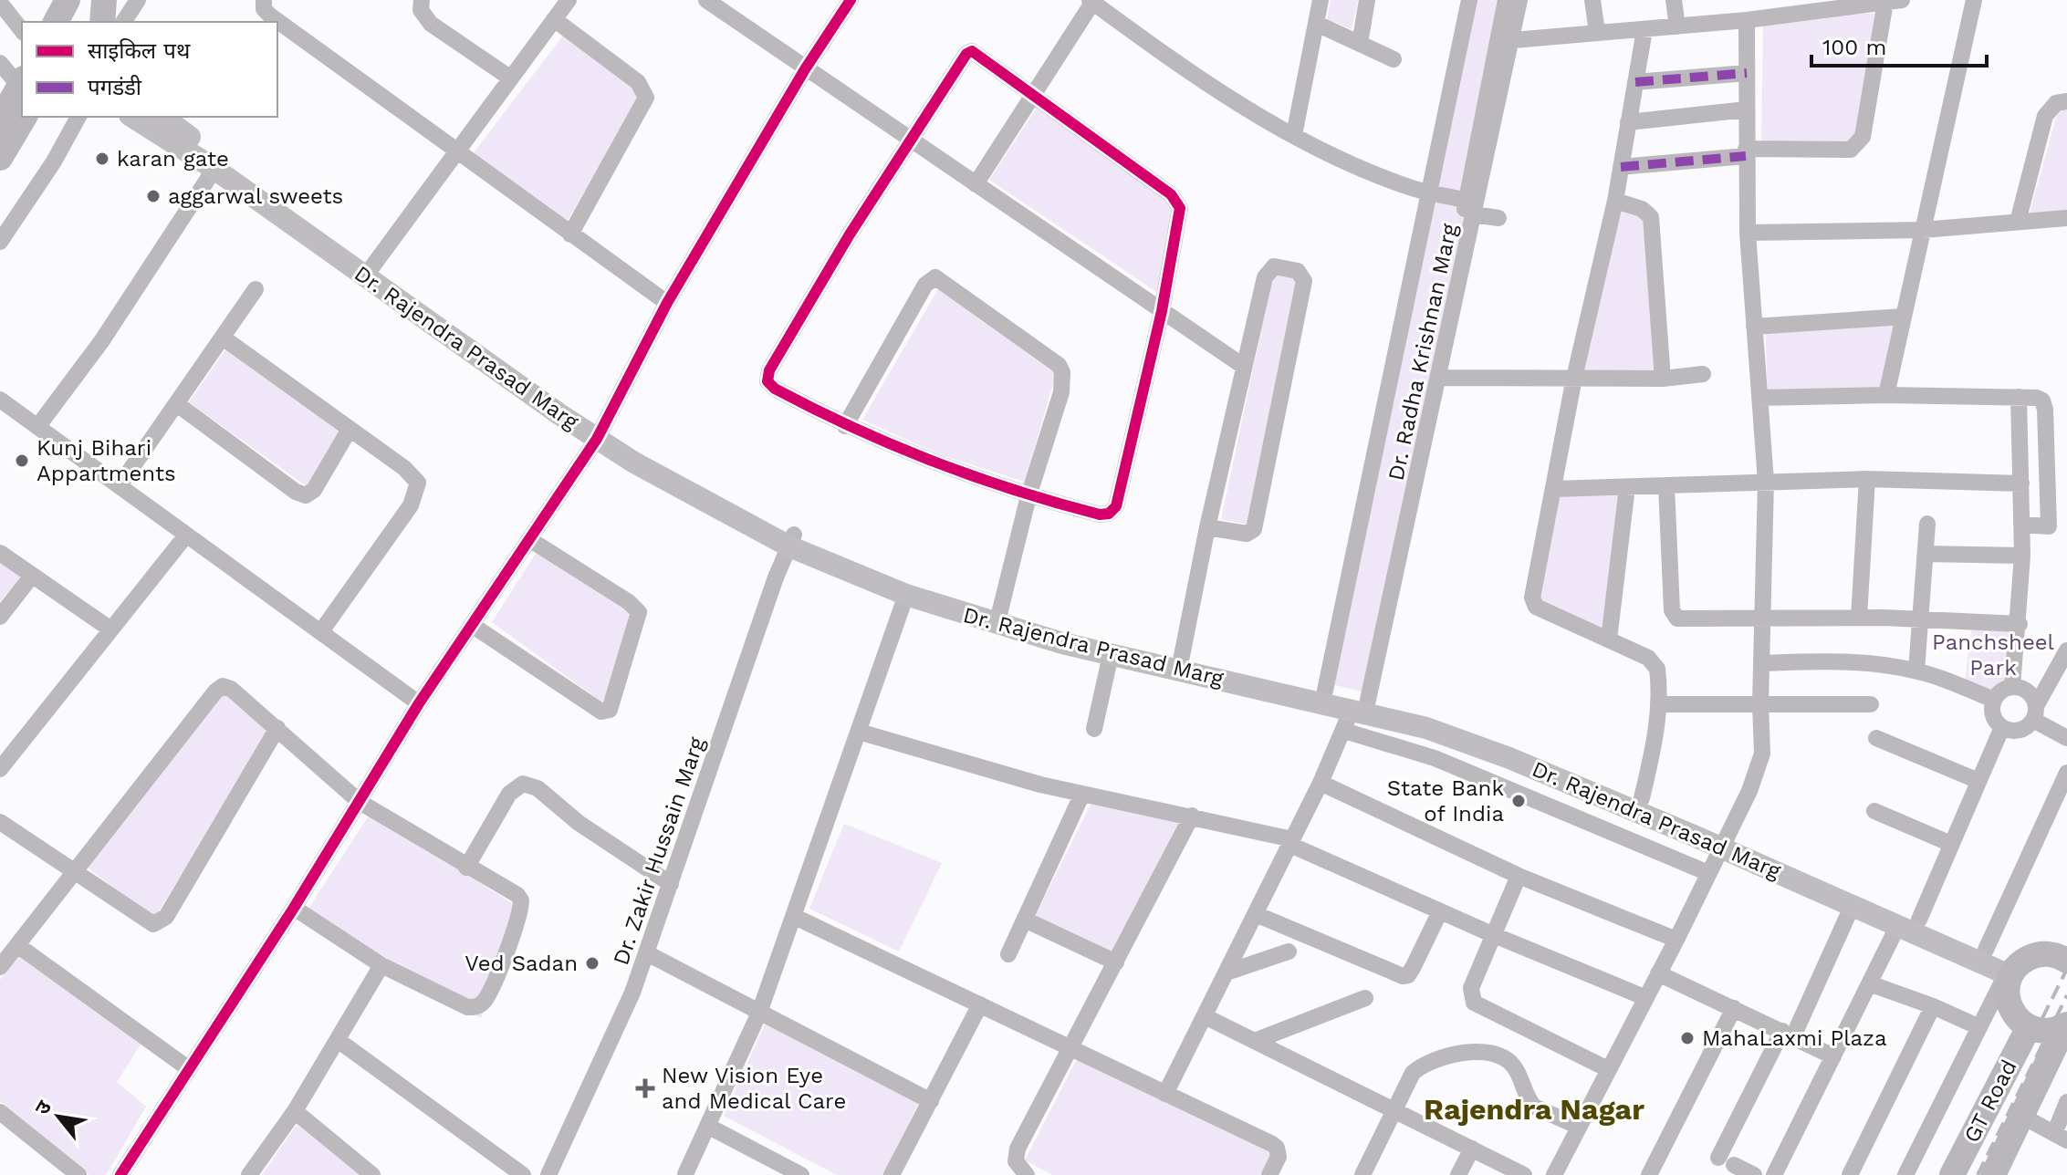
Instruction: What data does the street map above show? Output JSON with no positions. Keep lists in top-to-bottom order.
{
  "streets": {
    "highway": ["GT Road"],
    "main road": ["Dr. Rajendra Prasad Marg"],
    "street": ["Dr. Radha Krishnan Marg", "Dr. Zakir Hussain Marg"]
  },
  "crossings": [
    ["Dr. Rajendra Prasad Marg", "Dr. Radha Krishnan Marg"],
    ["Dr. Rajendra Prasad Marg", "Dr. Zakir Hussain Marg"]
  ],
  "districts": ["Rajendra Nagar"],
  "parks": ["Panchsheel Park"],
  "places": {
    "other": [
      "karan gate",
      "aggarwal sweets",
      "Kunj Bihari Appartments",
      "State Bank of India",
      "Ved Sadan",
      "MahaLaxmi Plaza"
    ],
    "health": ["New Vision Eye and Medical Care"]
  },
  "legend": ["साइकिल पथ", "पगडंडी"],
  "scale_bar": "100 m",
  "north": "top left"
}
